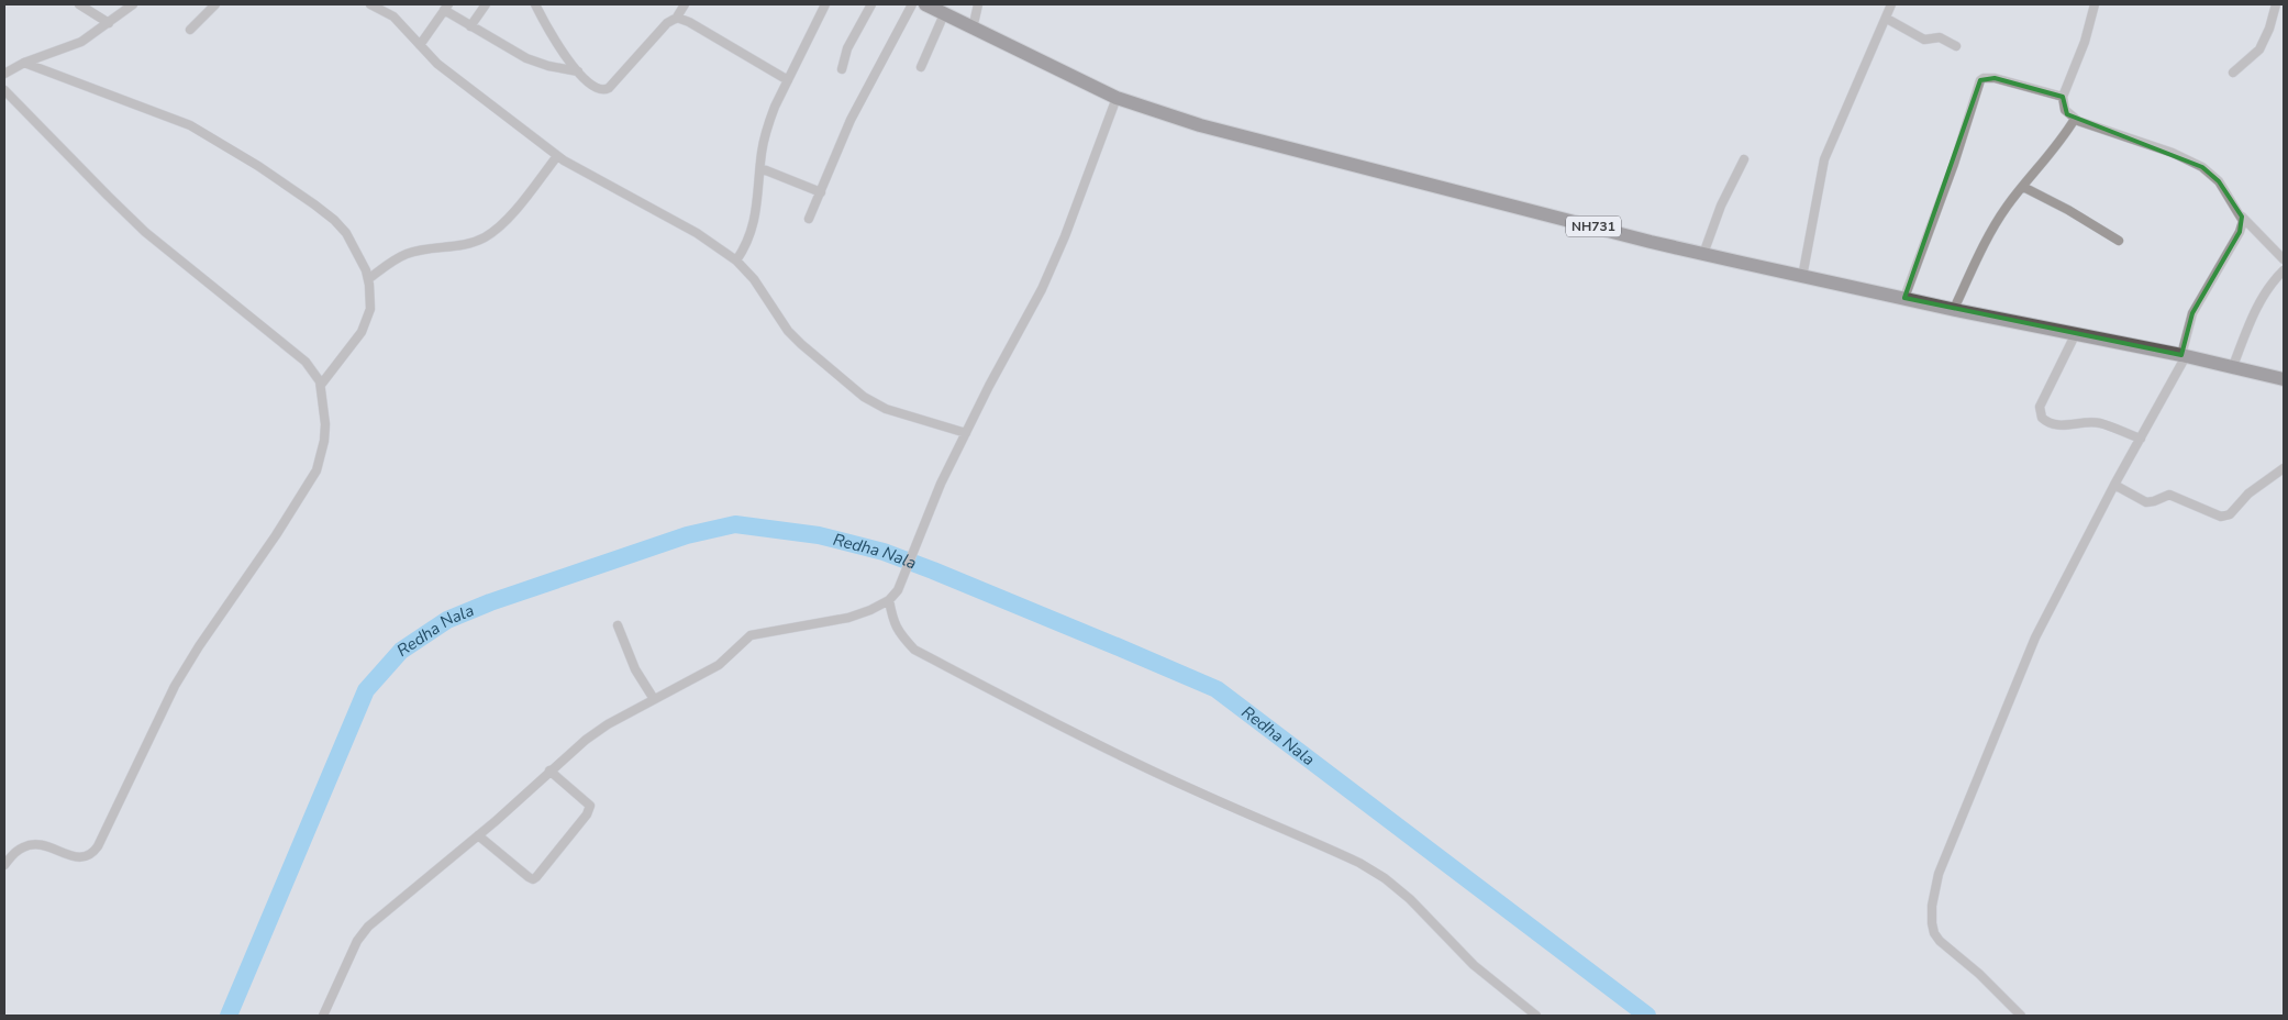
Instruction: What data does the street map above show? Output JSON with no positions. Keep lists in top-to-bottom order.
{
  "streets": {
    "highway": ["NH731"]
  },
  "water": ["Redha Nala"]
}
